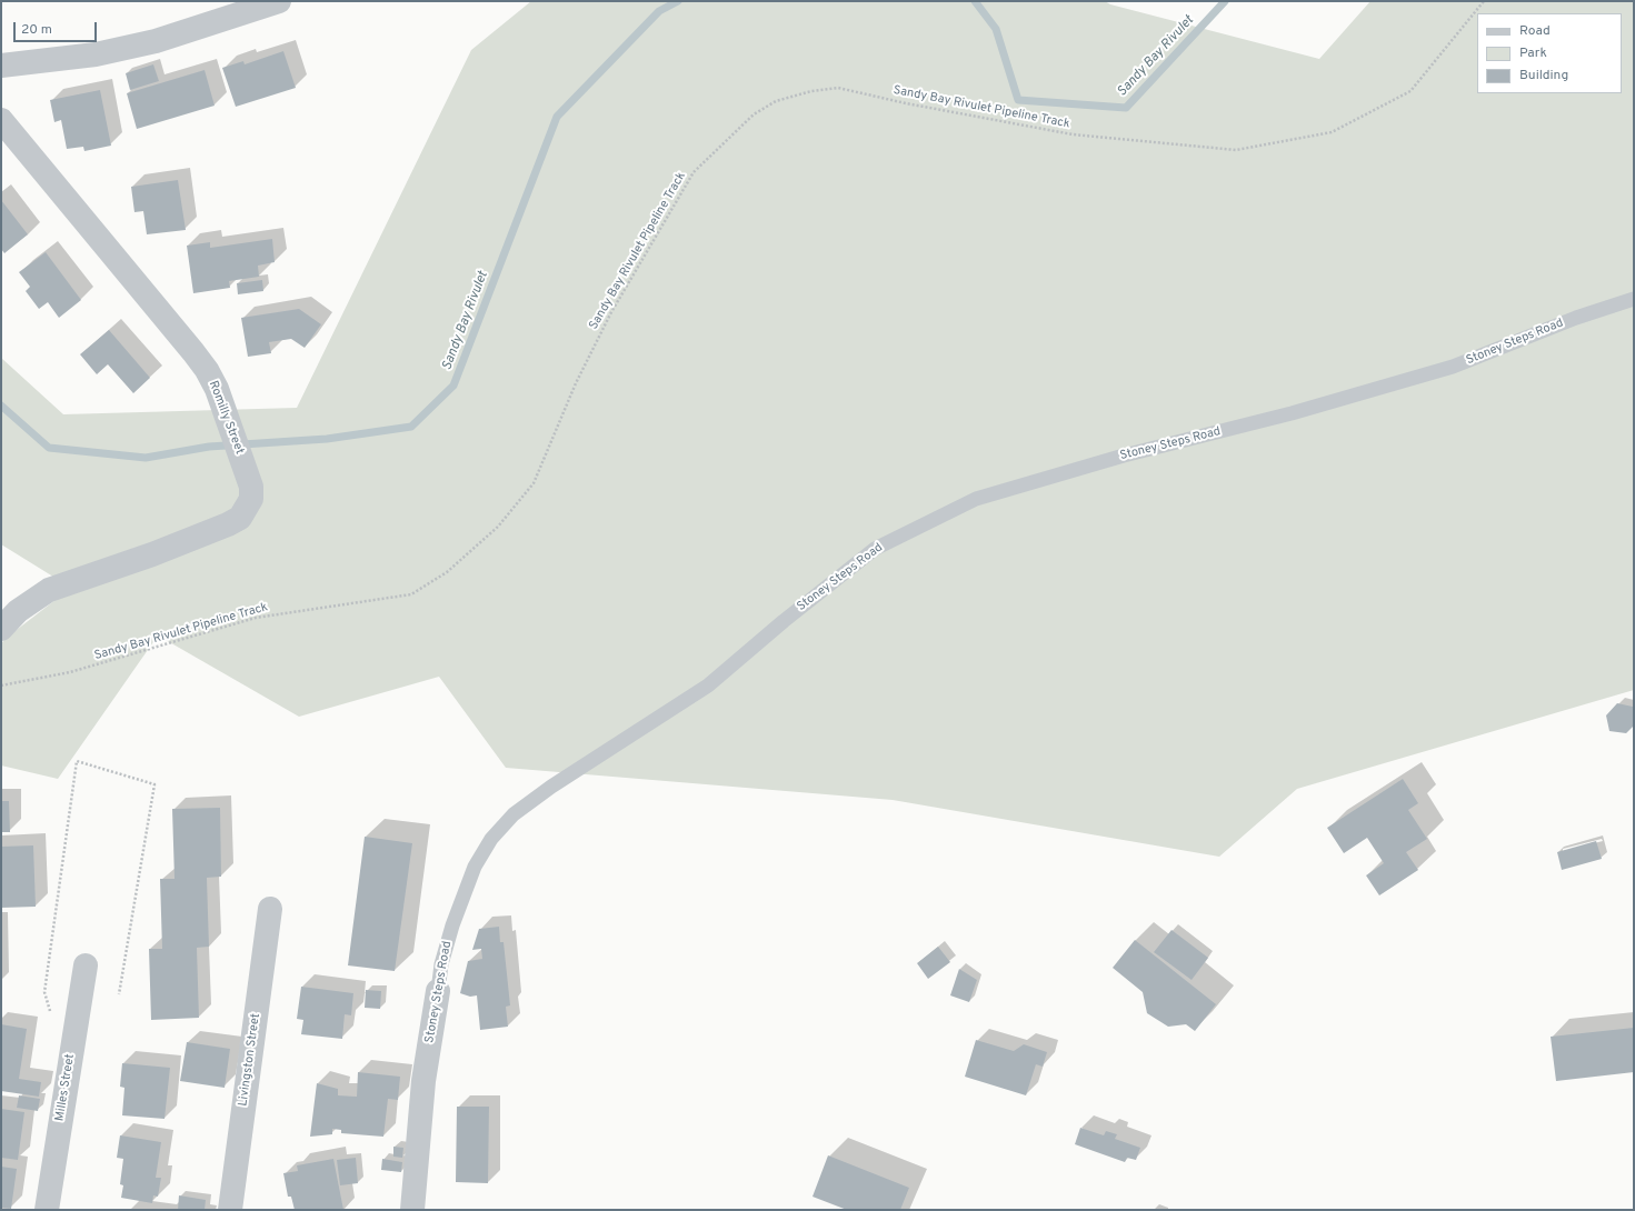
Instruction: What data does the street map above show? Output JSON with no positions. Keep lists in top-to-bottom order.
{
  "streets": {
    "street": [
      "Stoney Steps Road",
      "Romilly Street",
      "Livingston Street",
      "Milles Street"
    ],
    "path": ["Sandy Bay Rivulet Pipeline Track"]
  },
  "water": ["Sandy Bay Rivulet"],
  "legend": ["Road", "Park", "Building"],
  "scale_bar": "20 m"
}
